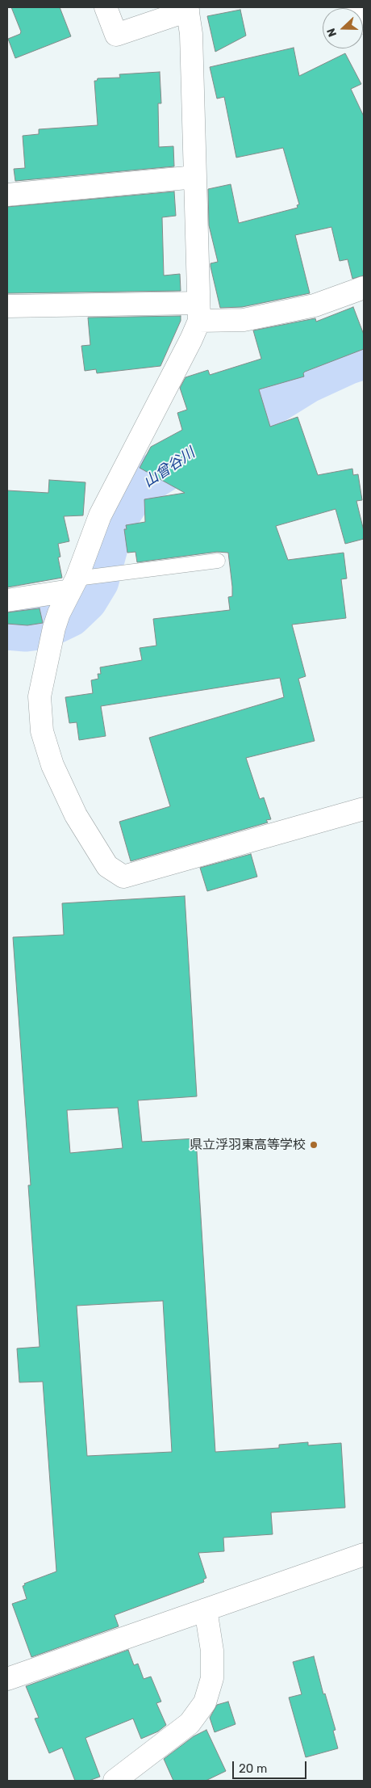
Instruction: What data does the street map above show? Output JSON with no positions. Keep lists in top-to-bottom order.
{
  "water": ["山曾谷川"],
  "places": ["県立浮羽東高等学校"],
  "scale_bar": "20 m",
  "north": "left"
}
